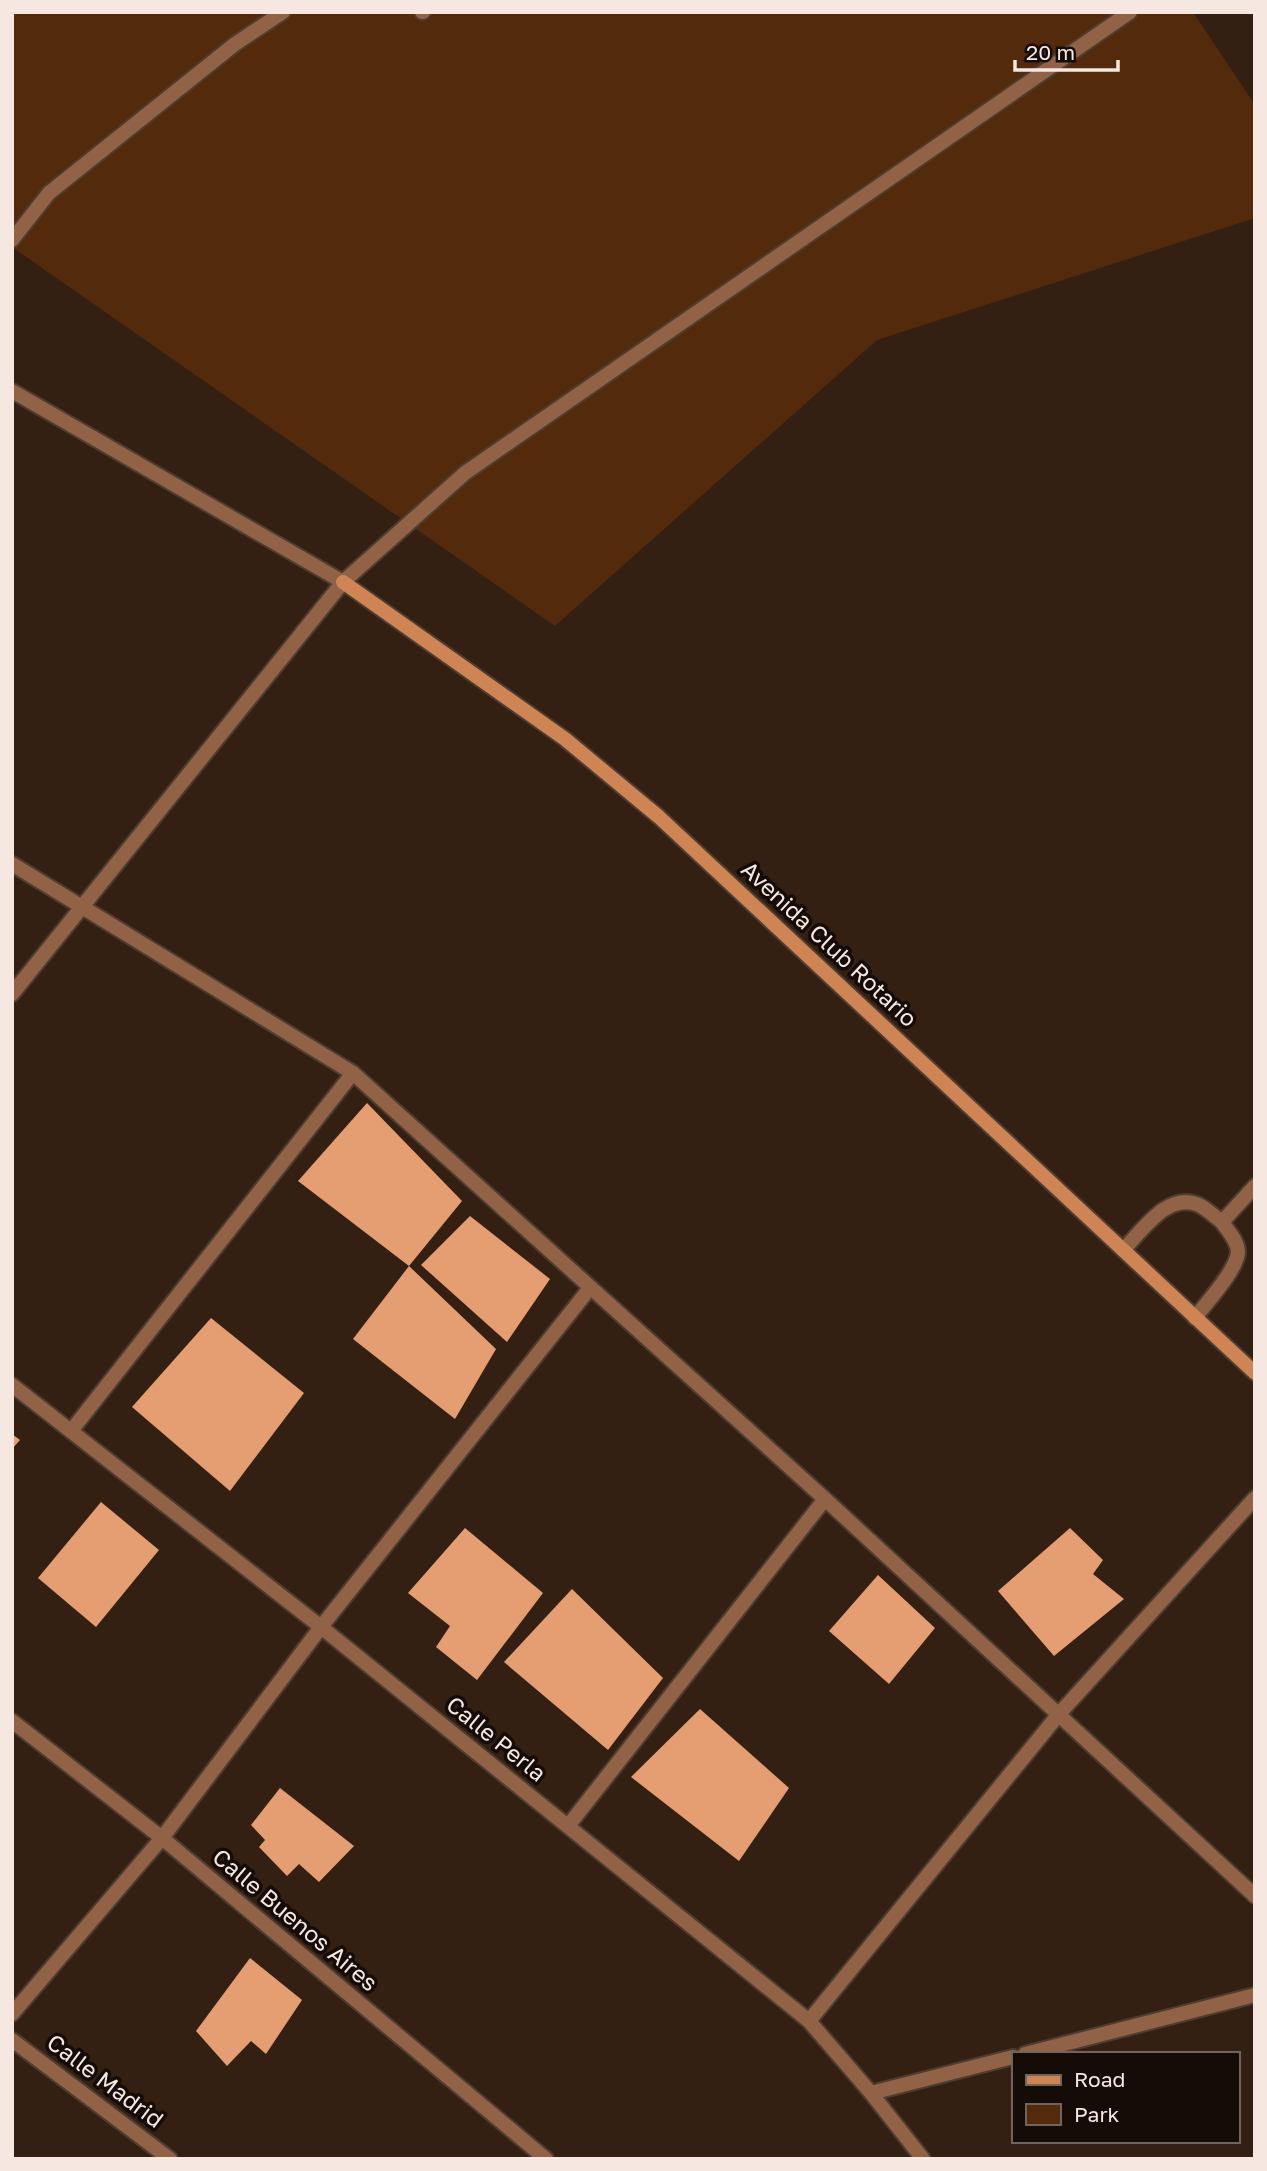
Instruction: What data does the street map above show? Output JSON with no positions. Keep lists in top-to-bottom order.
{
  "streets": {
    "main road": ["Avenida Club Rotario"],
    "street": ["Calle Perla", "Calle Buenos Aires", "Calle Madrid"]
  },
  "legend": ["Road", "Park"],
  "scale_bar": "20 m"
}
